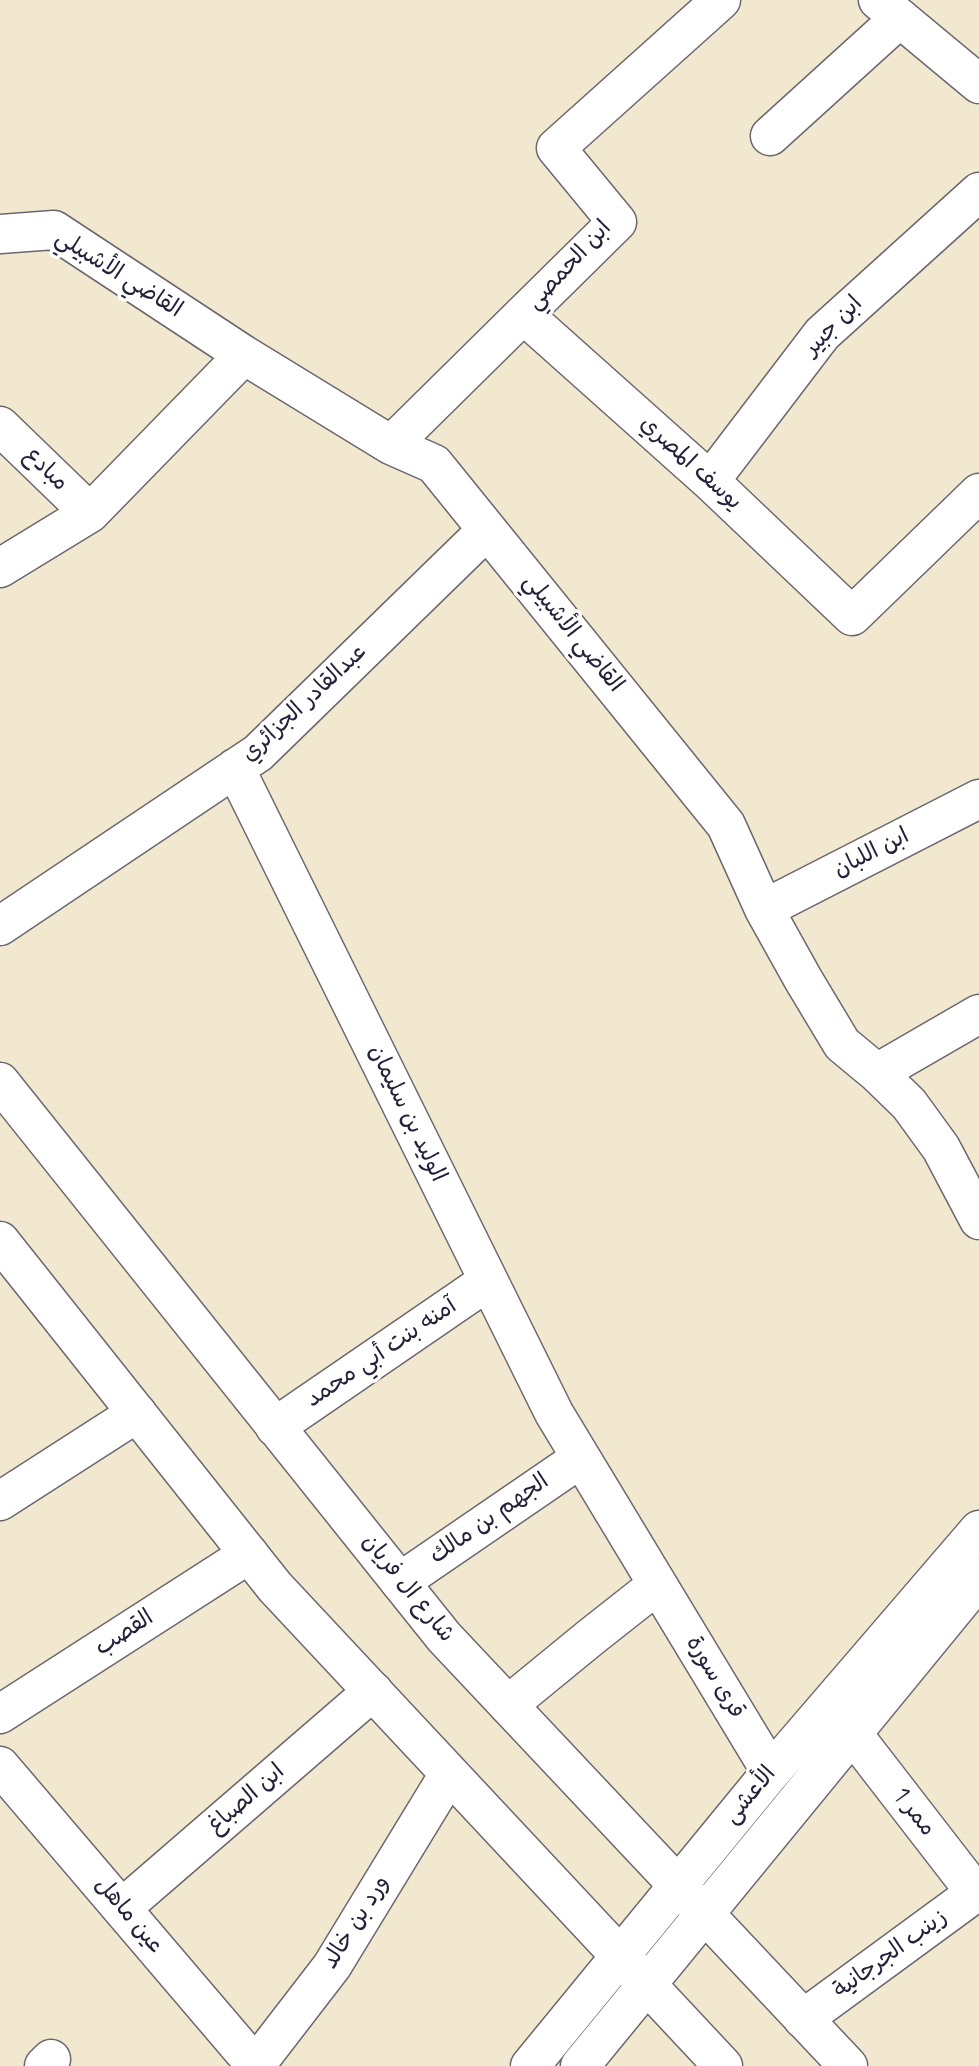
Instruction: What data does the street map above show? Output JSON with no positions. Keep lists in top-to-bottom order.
{
  "streets": {
    "street": [
      "ابن الحمصي",
      "القاضي الأشبيلي",
      "ابن جبير",
      "يوسف المصري",
      "مبادع",
      "عبدالقادر الجزائري",
      "ابن اللبان",
      "الوليد بن سليمان",
      "آمنه بنت أبي محمد",
      "الجهم بن مالك",
      "شارع ال فريان",
      "القصب",
      "قرى سورة",
      "الأعشى",
      "ابن الصباغ",
      "ممر 1",
      "عين ماهل",
      "ورد بن خالد",
      "زينب الجرجانية"
    ]
  },
  "crossings": [
    ["ابن الحمصي", "القاضي الأشبيلي"],
    ["ابن الحمصي", "يوسف المصري"],
    ["القاضي الأشبيلي", "عبدالقادر الجزائري"],
    ["القاضي الأشبيلي", "ابن اللبان"],
    ["ابن جبير", "يوسف المصري"],
    ["عبدالقادر الجزائري", "الوليد بن سليمان"],
    ["الوليد بن سليمان", "آمنه بنت أبي محمد"],
    ["الوليد بن سليمان", "الجهم بن مالك"],
    ["الوليد بن سليمان", "قرى سورة"],
    ["آمنه بنت أبي محمد", "شارع ال فريان"],
    ["الجهم بن مالك", "شارع ال فريان"],
    ["الجهم بن مالك", "قرى سورة"],
    ["شارع ال فريان", "الأعشى"],
    ["شارع ال فريان", "زينب الجرجانية"],
    ["قرى سورة", "الأعشى"],
    ["الأعشى", "ممر 1"],
    ["ابن الصباغ", "عين ماهل"],
    ["ممر 1", "زينب الجرجانية"],
    ["عين ماهل", "ورد بن خالد"]
  ]
}
